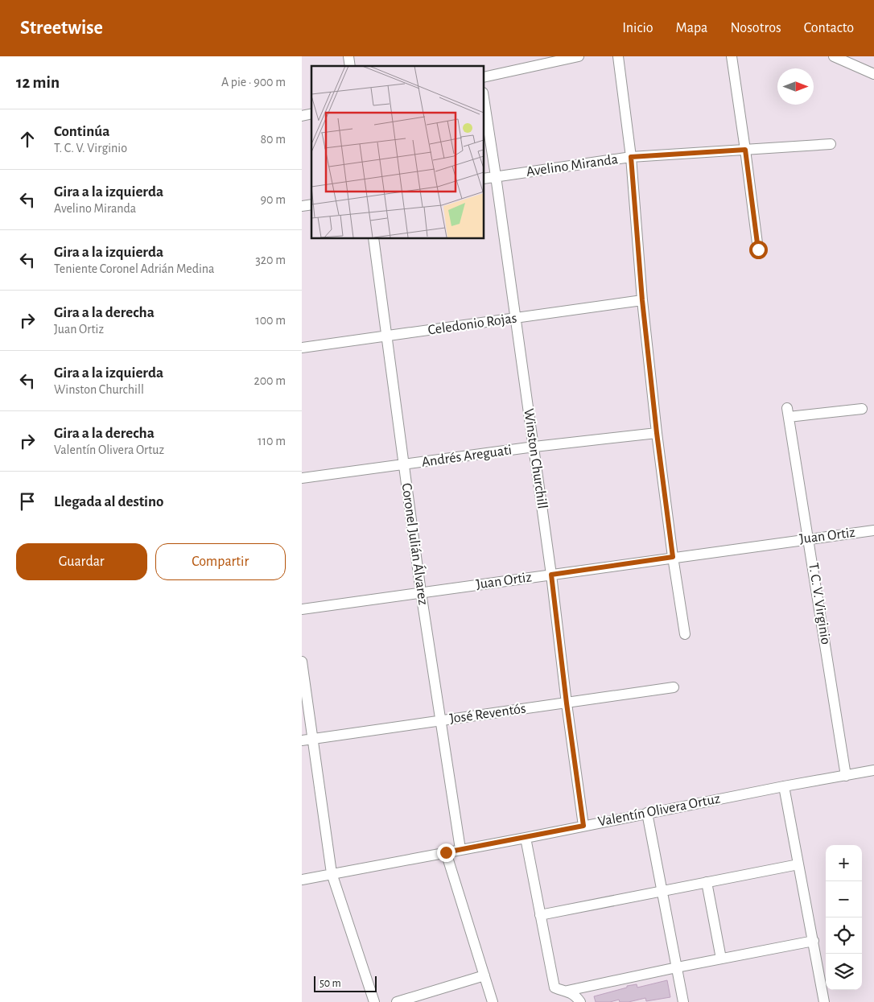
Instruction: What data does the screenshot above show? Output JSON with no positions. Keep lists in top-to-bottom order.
{
  "streets": {
    "street": [
      "Avelino Miranda",
      "Celedonio Rojas",
      "Andrés Areguati",
      "Winston Churchill",
      "Juan Ortiz",
      "Coronel Julián Álvarez",
      "T. C. V. Virginio",
      "José Reventós",
      "Valentín Olivera Ortuz"
    ]
  },
  "crossings": [
    ["Avelino Miranda", "Winston Churchill"],
    ["Celedonio Rojas", "Winston Churchill"],
    ["Celedonio Rojas", "Coronel Julián Álvarez"],
    ["Andrés Areguati", "Winston Churchill"],
    ["Andrés Areguati", "Coronel Julián Álvarez"],
    ["Winston Churchill", "Juan Ortiz"],
    ["Winston Churchill", "José Reventós"],
    ["Winston Churchill", "Valentín Olivera Ortuz"],
    ["Juan Ortiz", "Coronel Julián Álvarez"],
    ["Juan Ortiz", "T. C. V. Virginio"],
    ["Coronel Julián Álvarez", "José Reventós"],
    ["Coronel Julián Álvarez", "Valentín Olivera Ortuz"],
    ["T. C. V. Virginio", "Valentín Olivera Ortuz"]
  ],
  "scale_bar": "50 m",
  "north": "right",
  "page": {
    "header": "Streetwise",
    "nav": [
      "Inicio",
      "Mapa",
      "Nosotros",
      "Contacto"
    ],
    "heading": ["12 min", "A pie · 900 m"],
    "list": [
      ["Continúa", "T. C. V. Virginio", "80 m"],
      ["Gira a la izquierda", "Avelino Miranda", "90 m"],
      ["Gira a la izquierda", "Teniente Coronel Adrián Medina", "320 m"],
      ["Gira a la derecha", "Juan Ortiz", "100 m"],
      ["Gira a la izquierda", "Winston Churchill", "200 m"],
      ["Gira a la derecha", "Valentín Olivera Ortuz", "110 m"],
      "Llegada al destino"
    ],
    "buttons": ["Guardar", "Compartir"],
    "map_buttons": ["+", "−"],
    "scale": "50 m"
  }
}
